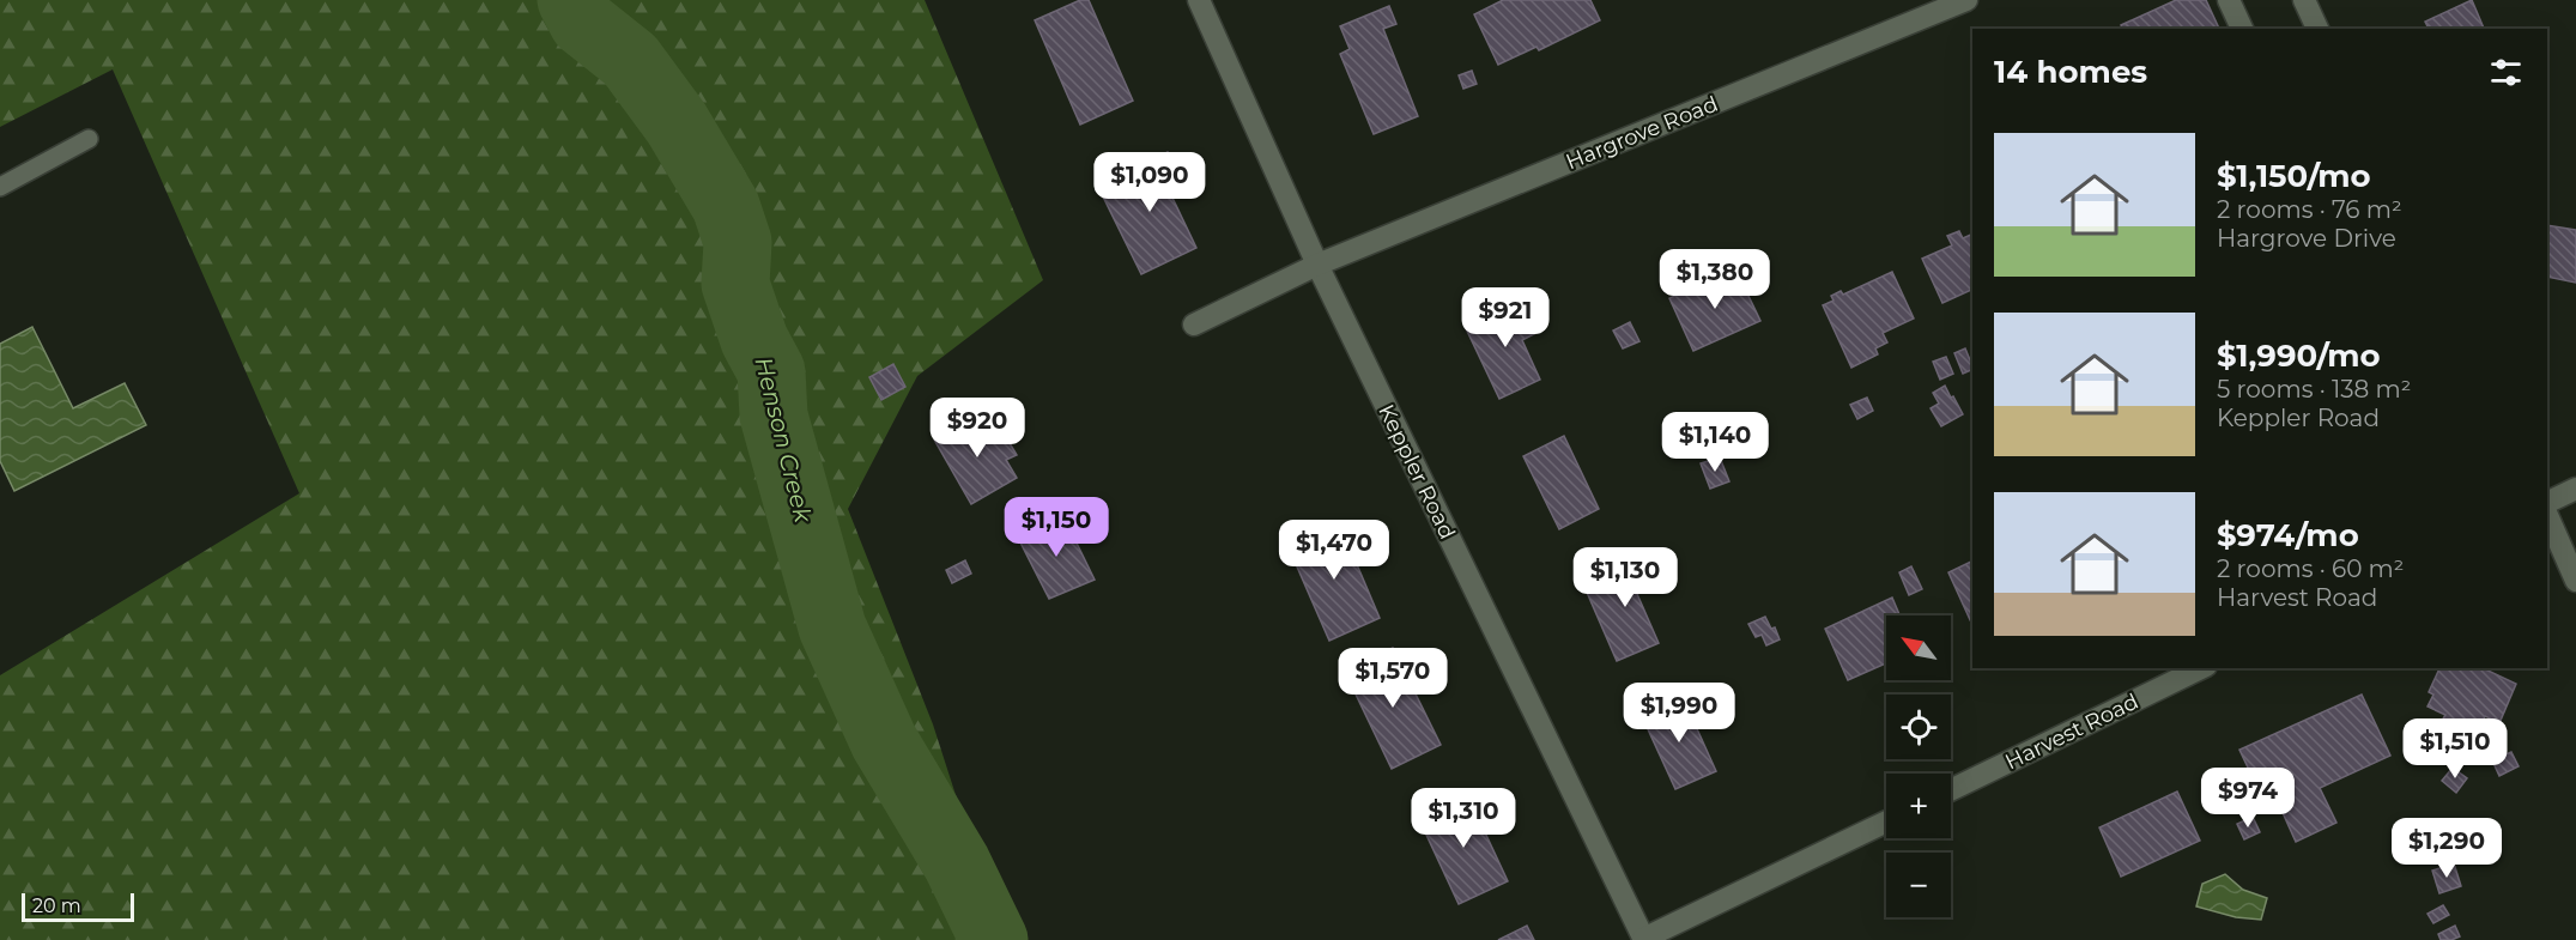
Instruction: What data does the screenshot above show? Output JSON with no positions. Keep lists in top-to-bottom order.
{
  "streets": {
    "street": ["Hargrove Road", "Keppler Road", "Harvest Road"]
  },
  "crossings": [
    ["Hargrove Road", "Keppler Road"]
  ],
  "water": ["Henson Creek"],
  "scale_bar": "20 m",
  "north": "top left",
  "page": {
    "heading": "14 homes",
    "list": [
      {
        "name": "$1,150/mo",
        "note": "2 rooms · 76 m² · Hargrove Drive"
      },
      {
        "name": "$1,990/mo",
        "note": "5 rooms · 138 m² · Keppler Road"
      },
      {
        "name": "$974/mo",
        "note": "2 rooms · 60 m² · Harvest Road"
      }
    ],
    "price": [
      "$1,090",
      "$1,380",
      "$921",
      "$920",
      "$1,140",
      "$1,150",
      "$1,470",
      "$1,130",
      "$1,570",
      "$1,990",
      "$1,510",
      "$974",
      "$1,310",
      "$1,290"
    ],
    "map_buttons": ["+", "−"],
    "scale": "20 m"
  }
}
